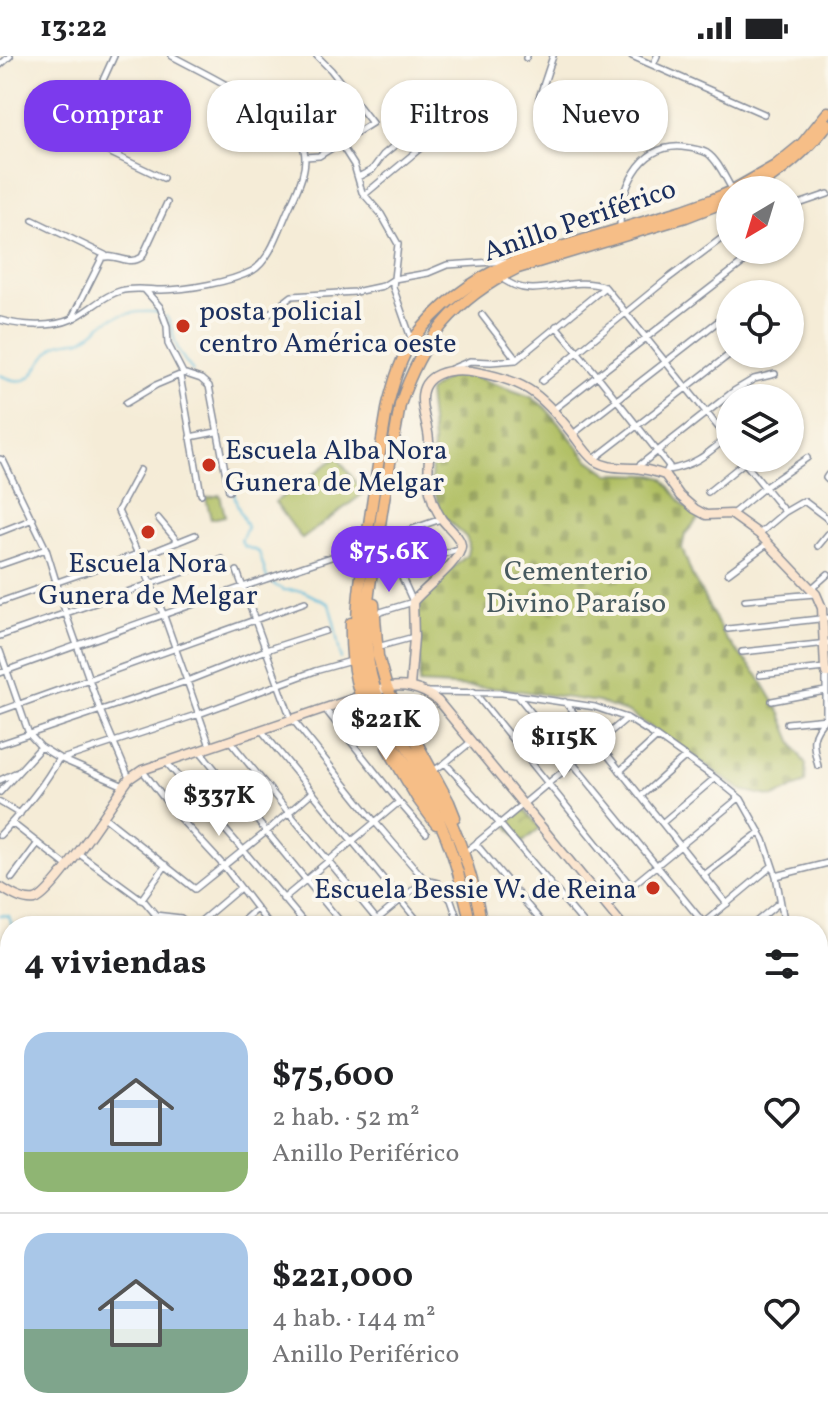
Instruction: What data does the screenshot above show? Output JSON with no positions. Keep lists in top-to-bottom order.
{
  "streets": {
    "highway": ["Anillo Periférico"]
  },
  "parks": ["Cementerio Divino Paraíso"],
  "places": [
    "posta policial centro América oeste",
    "Escuela Alba Nora Gunera de Melgar",
    "Escuela Nora Gunera de Melgar",
    "Escuela Bessie W. de Reina"
  ],
  "north": "bottom left",
  "page": {
    "status": "13:22",
    "chip": [
      "Comprar",
      "Alquilar",
      "Filtros",
      "Nuevo"
    ],
    "price": [
      "$75.6K",
      "$221K",
      "$115K",
      "$337K"
    ],
    "heading": "4 viviendas",
    "list": [
      {
        "name": "$75,600",
        "note": "2 hab. · 52 m² · Anillo Periférico"
      },
      {
        "name": "$221,000",
        "note": "4 hab. · 144 m² · Anillo Periférico"
      }
    ]
  }
}
